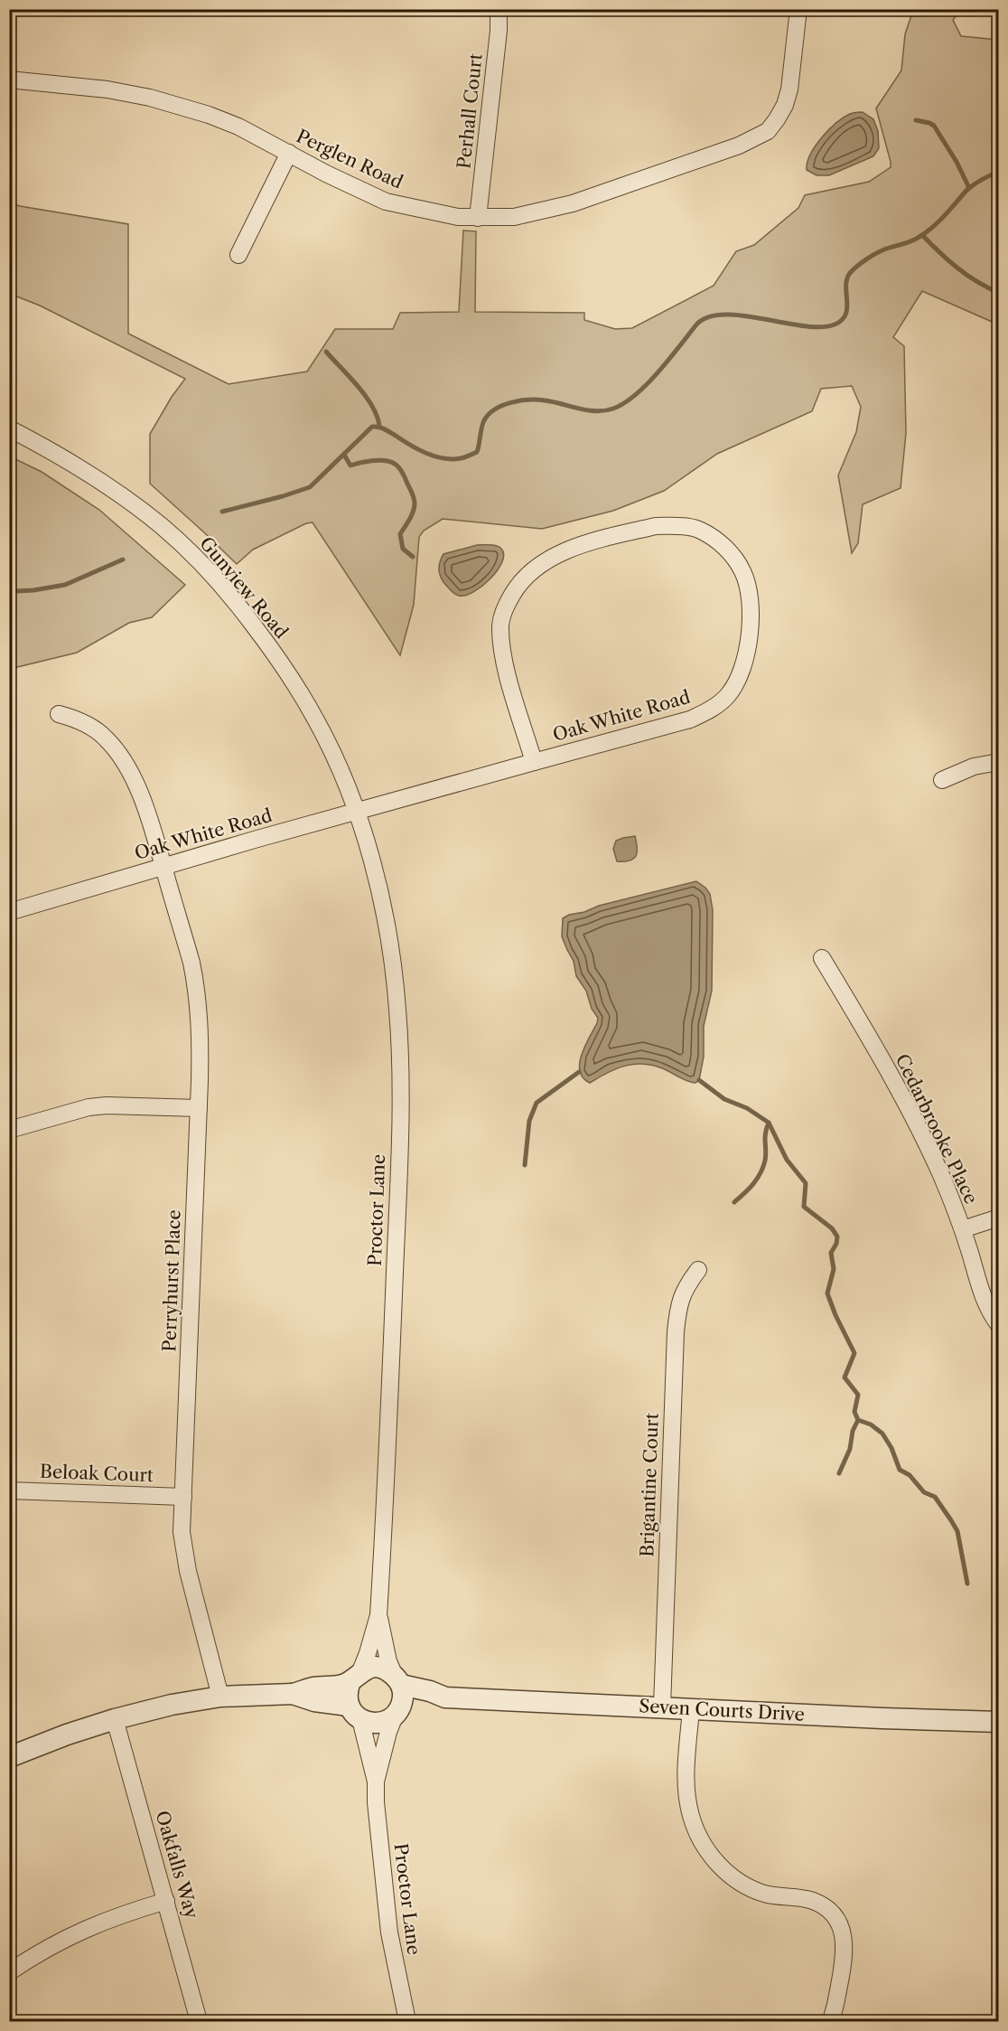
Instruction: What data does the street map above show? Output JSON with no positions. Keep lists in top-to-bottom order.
{
  "streets": {
    "street": [
      "Perhall Court",
      "Perglen Road",
      "Gunview Road",
      "Oak White Road",
      "Cedarbrooke Place",
      "Proctor Lane",
      "Perryhurst Place",
      "Beloak Court",
      "Brigantine Court",
      "Seven Courts Drive",
      "Oakfalls Way"
    ]
  },
  "crossings": [
    ["Perhall Court", "Perglen Road"],
    ["Gunview Road", "Oak White Road"],
    ["Gunview Road", "Proctor Lane"],
    ["Oak White Road", "Proctor Lane"],
    ["Oak White Road", "Perryhurst Place"],
    ["Proctor Lane", "Seven Courts Drive"],
    ["Perryhurst Place", "Beloak Court"],
    ["Brigantine Court", "Seven Courts Drive"]
  ]
}
